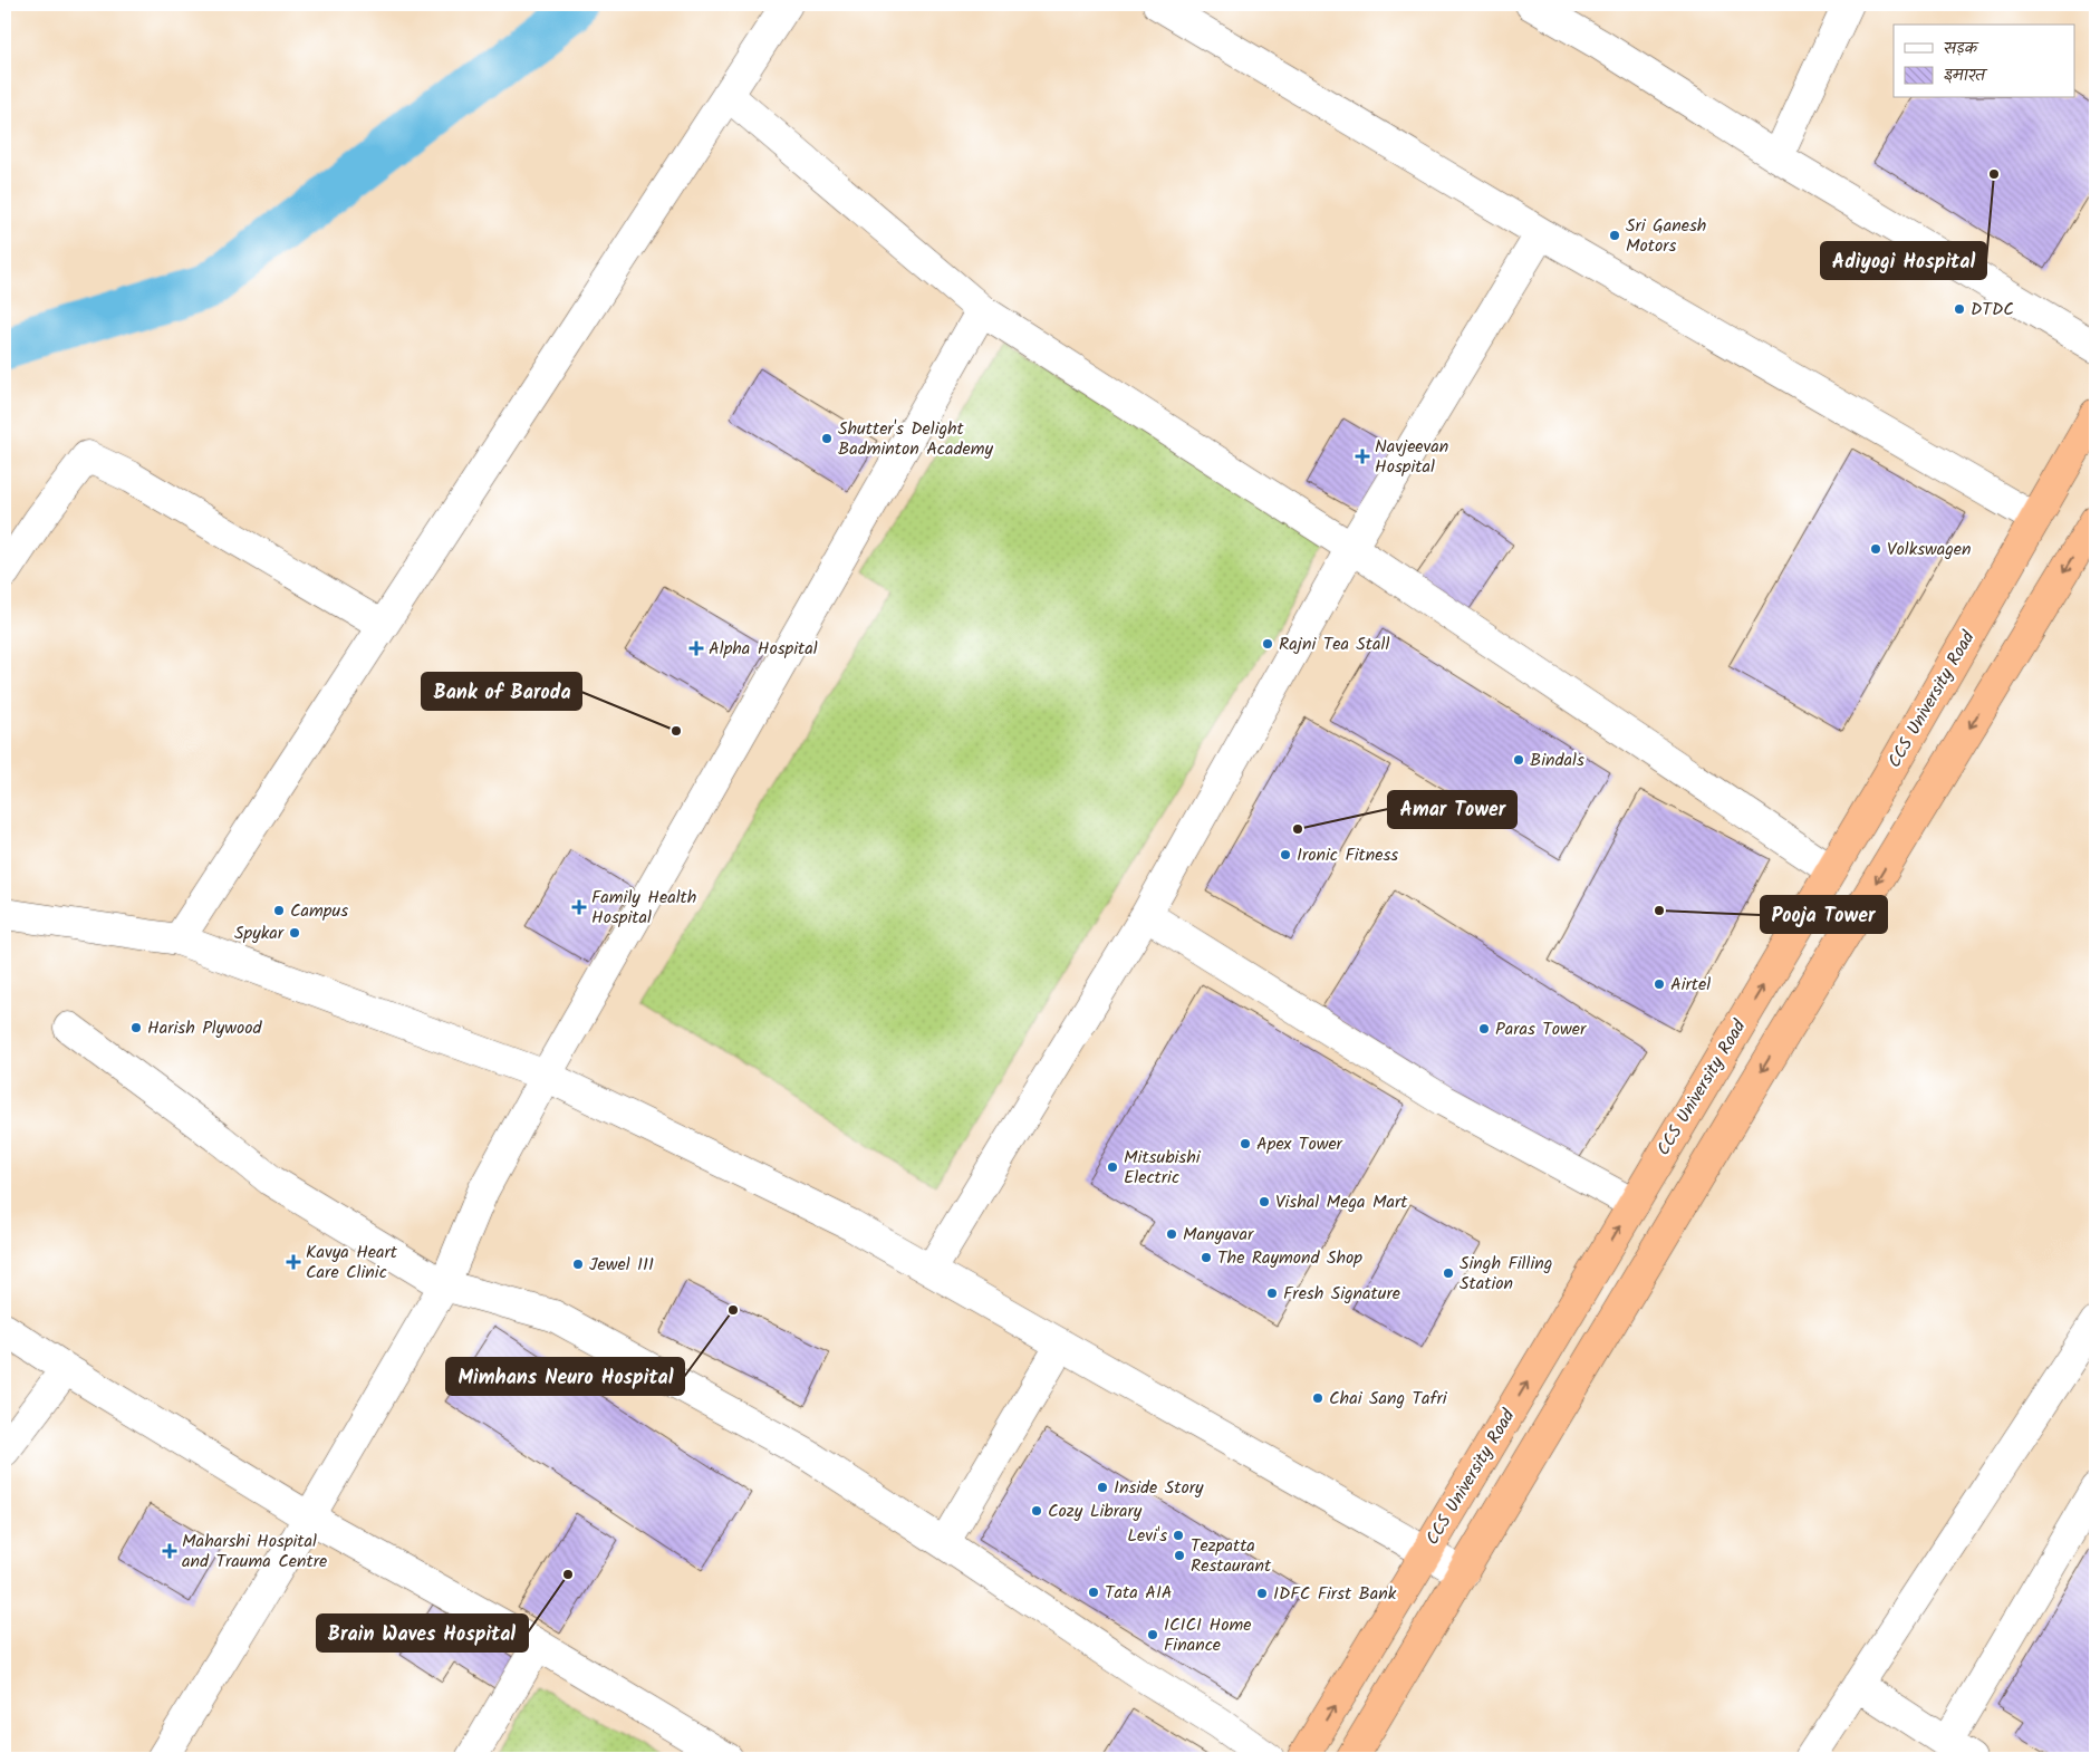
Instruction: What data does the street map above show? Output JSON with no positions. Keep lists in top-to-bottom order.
{
  "streets": {
    "highway": ["CCS University Road"]
  },
  "places": {
    "other": [
      "Adiyogi Hospital",
      "Sri Ganesh Motors",
      "DTDC",
      "Shutter's Delight Badminton Academy",
      "Volkswagen",
      "Rajni Tea Stall",
      "Bank of Baroda",
      "Bindals",
      "Amar Tower",
      "Ironic Fitness",
      "Campus",
      "Pooja Tower",
      "Spykar",
      "Airtel",
      "Harish Plywood",
      "Paras Tower",
      "Apex Tower",
      "Mitsubishi Electric",
      "Vishal Mega Mart",
      "Manyavar",
      "The Raymond Shop",
      "Jewel 111",
      "Singh Filling Station",
      "Fresh Signature",
      "Mimhans Neuro Hospital",
      "Chai Sang Tafri",
      "Inside Story",
      "Cozy Library",
      "Levi's",
      "Tezpatta Restaurant",
      "Brain Waves Hospital",
      "Tata AIA",
      "IDFC First Bank",
      "ICICI Home Finance"
    ],
    "health": [
      "Navjeevan Hospital",
      "Alpha Hospital",
      "Family Health Hospital",
      "Kavya Heart Care Clinic",
      "Maharshi Hospital and Trauma Centre"
    ]
  },
  "legend": ["सड़क", "इमारत"]
}
